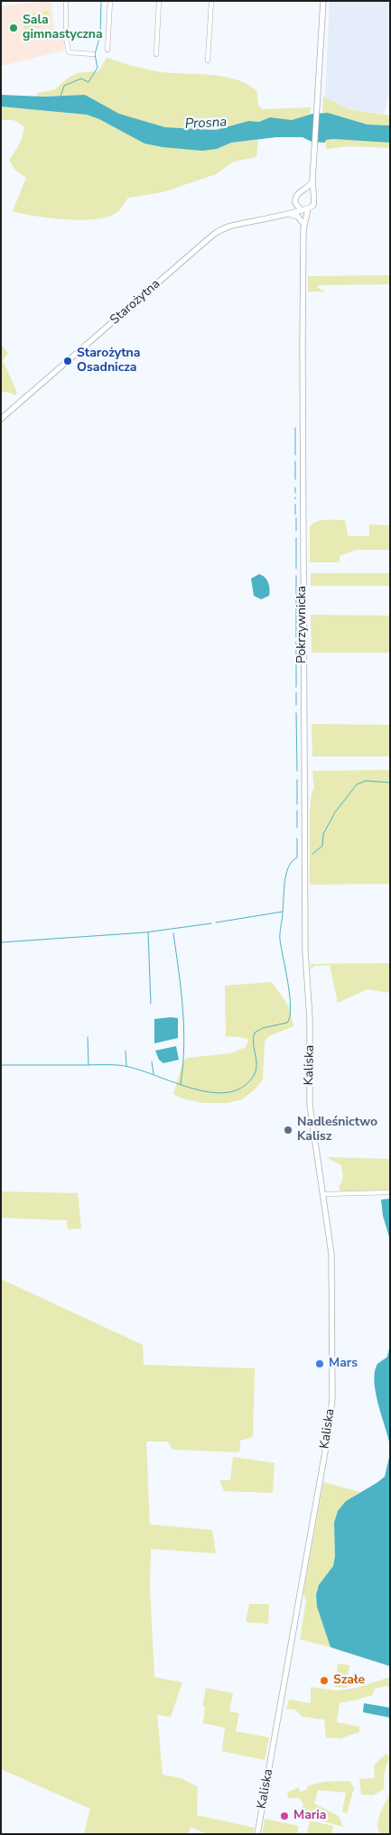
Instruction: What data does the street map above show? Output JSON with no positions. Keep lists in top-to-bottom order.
{
  "streets": {
    "street": ["Starożytna", "Pokrzywnicka", "Kaliska"]
  },
  "crossings": [
    ["Starożytna", "Pokrzywnicka"],
    ["Pokrzywnicka", "Kaliska"]
  ],
  "water": ["Prosna"],
  "places": [
    "Sala gimnastyczna",
    "Starożytna Osadnicza",
    "Nadleśnictwo Kalisz",
    "Mars",
    "Szałe",
    "Maria"
  ]
}
